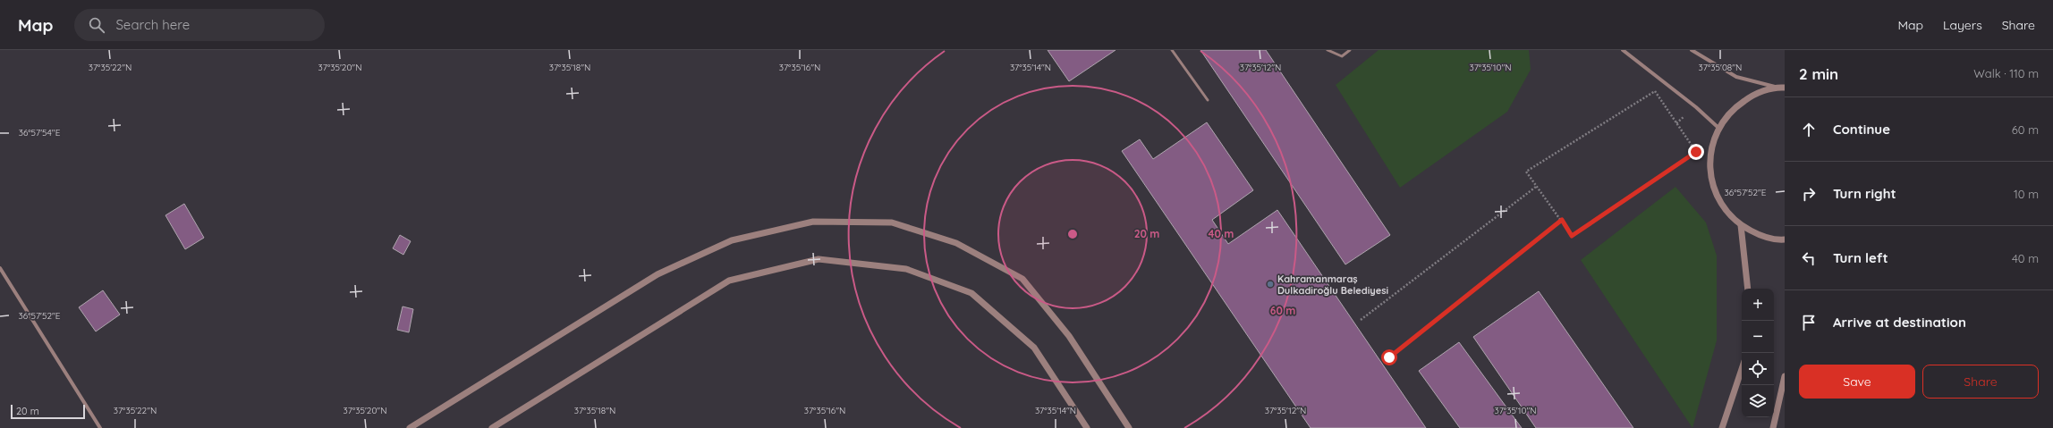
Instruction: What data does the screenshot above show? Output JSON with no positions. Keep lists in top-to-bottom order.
{
  "places": ["Kahramanmaraş Dulkadiroğlu Belediyesi"],
  "scale_bar": "20 m",
  "page": {
    "header": "Map",
    "search": "Search here",
    "nav": ["Map", "Layers", "Share"],
    "heading": ["2 min", "Walk · 110 m"],
    "list": [
      ["Continue", "60 m"],
      ["Turn right", "10 m"],
      ["Turn left", "40 m"],
      "Arrive at destination"
    ],
    "map_buttons": ["+", "−"],
    "buttons": ["Save", "Share"],
    "scale": "20 m"
  },
  "coordinates": [
    "37°35'22\"N",
    "37°35'20\"N",
    "37°35'18\"N",
    "37°35'16\"N",
    "37°35'14\"N",
    "37°35'12\"N",
    "37°35'10\"N",
    "37°35'08\"N",
    "36°57'54\"E",
    "36°57'52\"E"
  ],
  "rings": ["20 m", "40 m", "60 m"]
}
